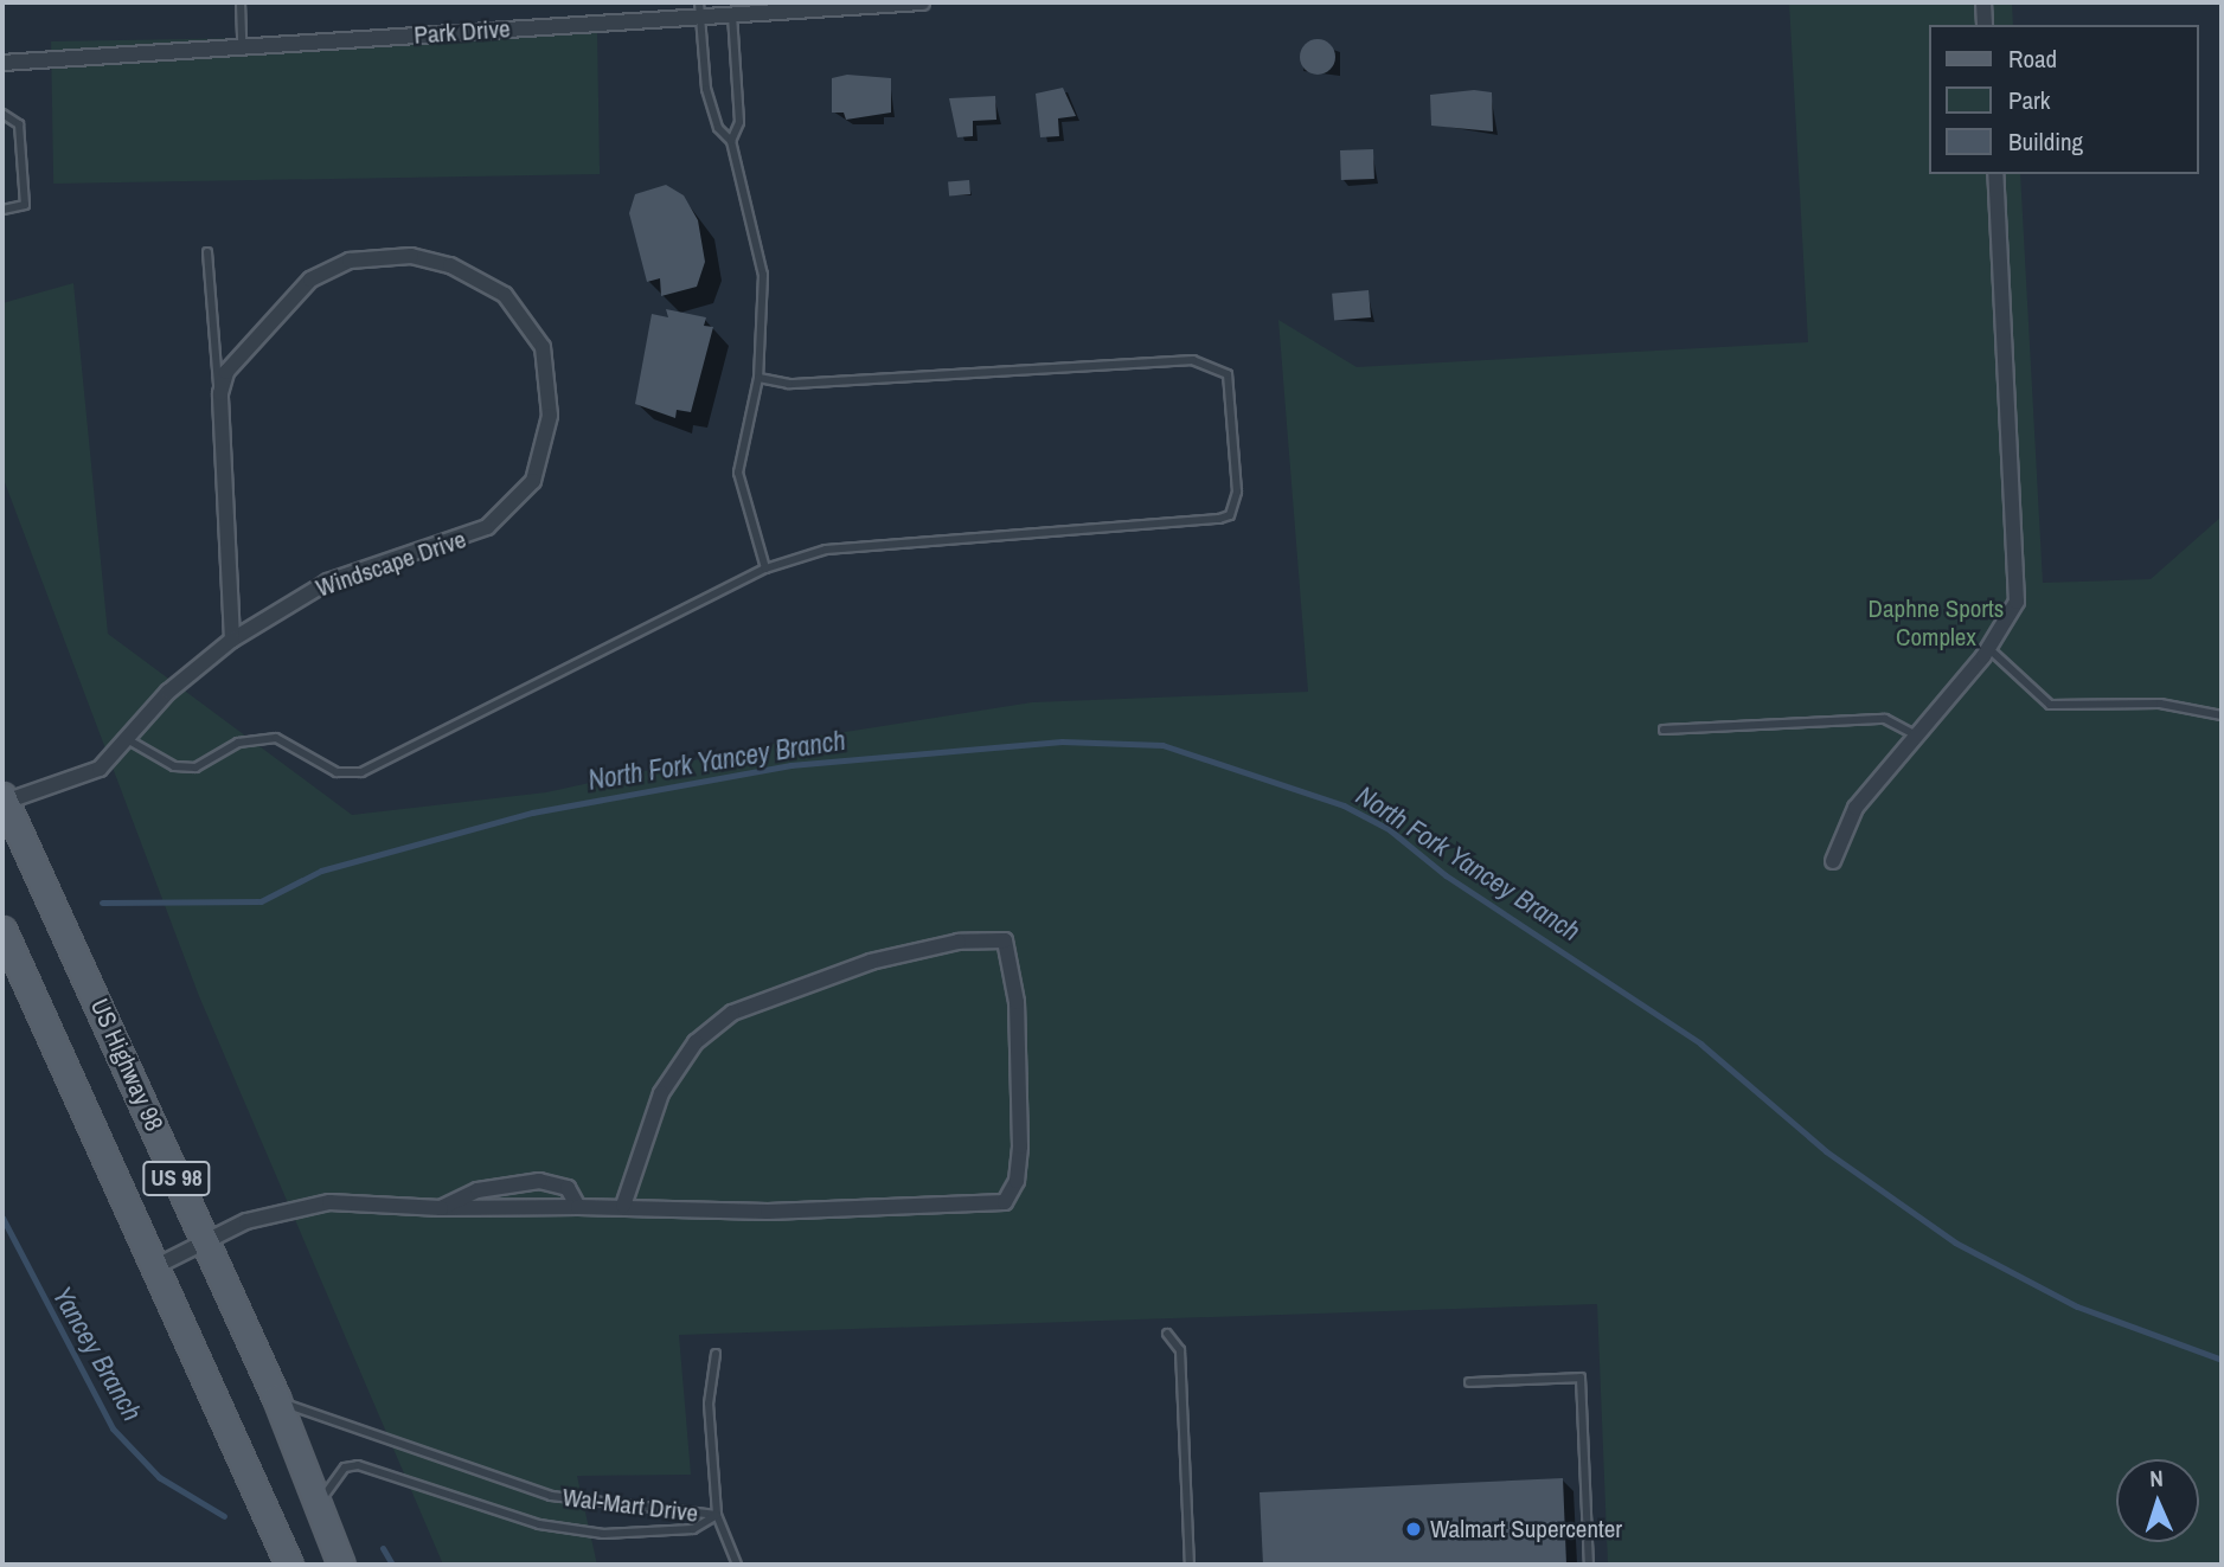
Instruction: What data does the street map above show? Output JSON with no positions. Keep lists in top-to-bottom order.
{
  "streets": {
    "main road": ["US Highway 98", "US 98"],
    "street": ["Park Drive", "Windscape Drive"],
    "lane": ["Wal-Mart Drive"]
  },
  "crossings": [
    ["Windscape Drive", "US Highway 98"],
    ["US Highway 98", "Wal-Mart Drive"]
  ],
  "water": ["North Fork Yancey Branch", "Yancey Branch"],
  "parks": ["Daphne Sports Complex"],
  "places": ["Walmart Supercenter"],
  "legend": ["Road", "Park", "Building"],
  "north": "top"
}
